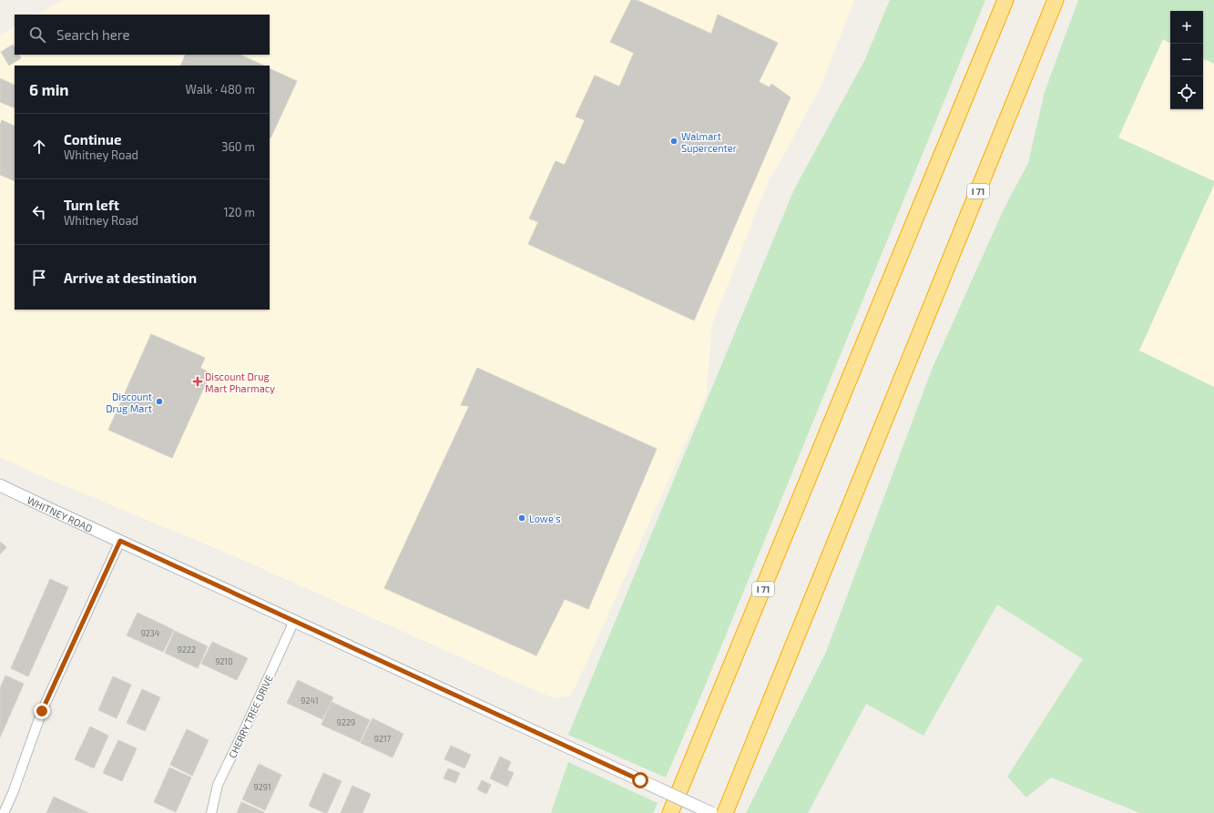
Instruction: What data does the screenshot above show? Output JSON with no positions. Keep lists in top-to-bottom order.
{
  "streets": {
    "highway": ["I 71"],
    "street": ["WHITNEY ROAD", "CHERRY TREE DRIVE"]
  },
  "crossings": [
    ["WHITNEY ROAD", "CHERRY TREE DRIVE"]
  ],
  "places": {
    "other": ["Walmart Supercenter", "Discount Drug Mart", "Lowe's"],
    "health": ["Discount Drug Mart Pharmacy"]
  },
  "house_numbers": [
    "9234",
    "9222",
    "9210",
    "9241",
    "9229",
    "9217",
    "9291"
  ],
  "page": {
    "map_buttons": ["+", "−"],
    "search": "Search here",
    "heading": ["6 min", "Walk · 480 m"],
    "list": [
      ["Continue", "Whitney Road", "360 m"],
      ["Turn left", "Whitney Road", "120 m"],
      "Arrive at destination"
    ]
  }
}
